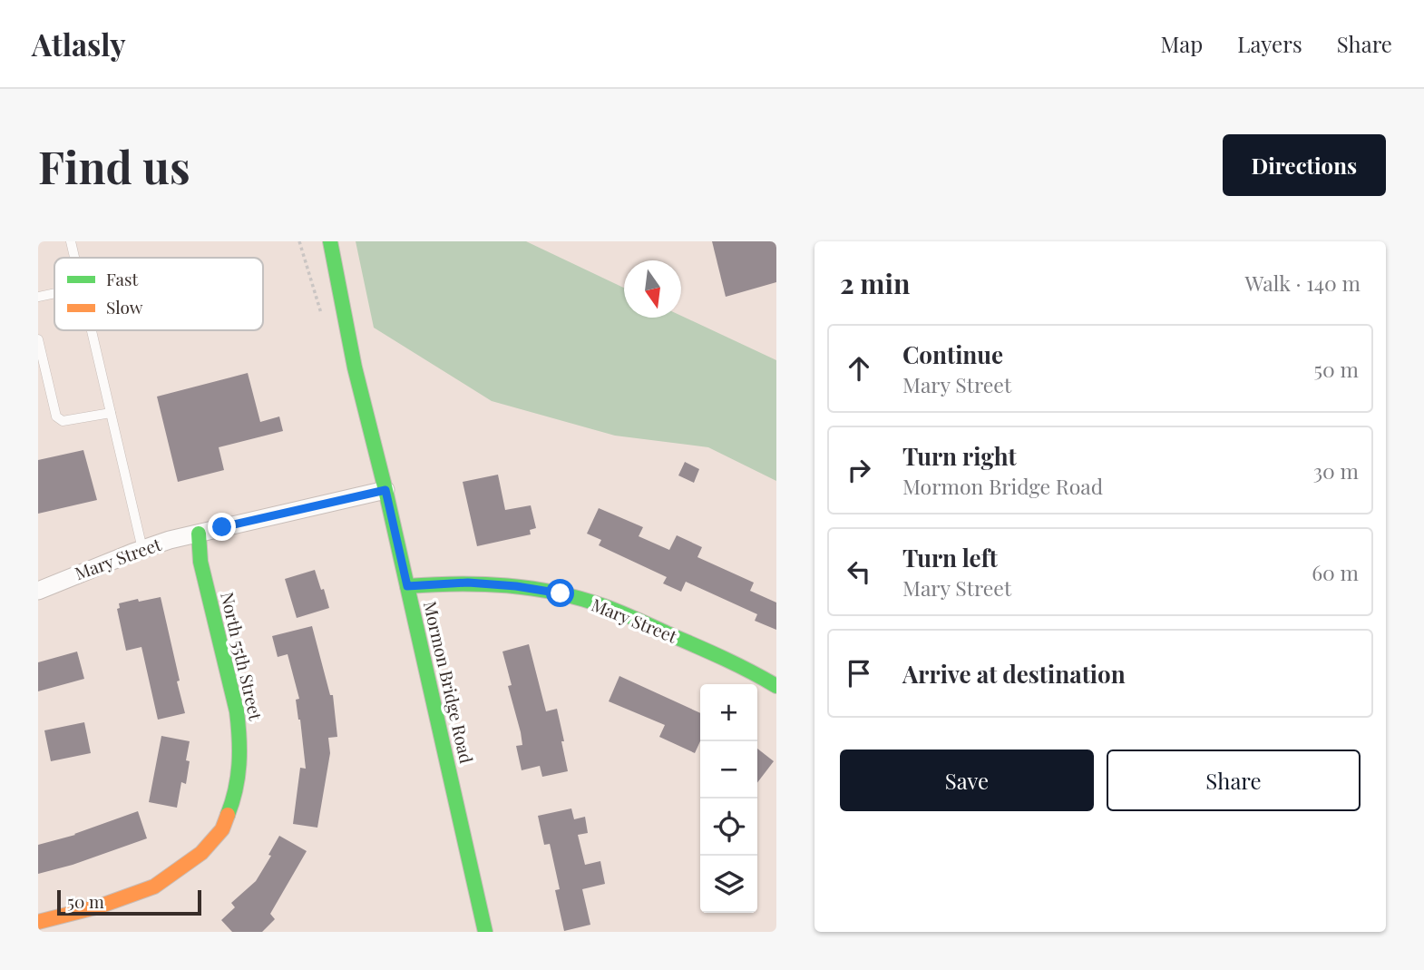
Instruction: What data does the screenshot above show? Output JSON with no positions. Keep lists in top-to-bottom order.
{
  "streets": {
    "street": ["Mary Street", "North 55th Street", "Mormon Bridge Road"]
  },
  "crossings": [
    ["Mary Street", "North 55th Street"],
    ["Mary Street", "Mormon Bridge Road"]
  ],
  "legend": ["Fast", "Slow"],
  "scale_bar": "50 m",
  "north": "bottom",
  "page": {
    "header": "Atlasly",
    "nav": ["Map", "Layers", "Share"],
    "buttons": [
      "Directions",
      ["Save", "Share"]
    ],
    "title": "Find us",
    "heading": ["2 min", "Walk · 140 m"],
    "list": [
      ["Continue", "Mary Street", "50 m"],
      ["Turn right", "Mormon Bridge Road", "30 m"],
      ["Turn left", "Mary Street", "60 m"],
      "Arrive at destination"
    ],
    "map_buttons": ["+", "−"],
    "scale": "50 m"
  }
}
